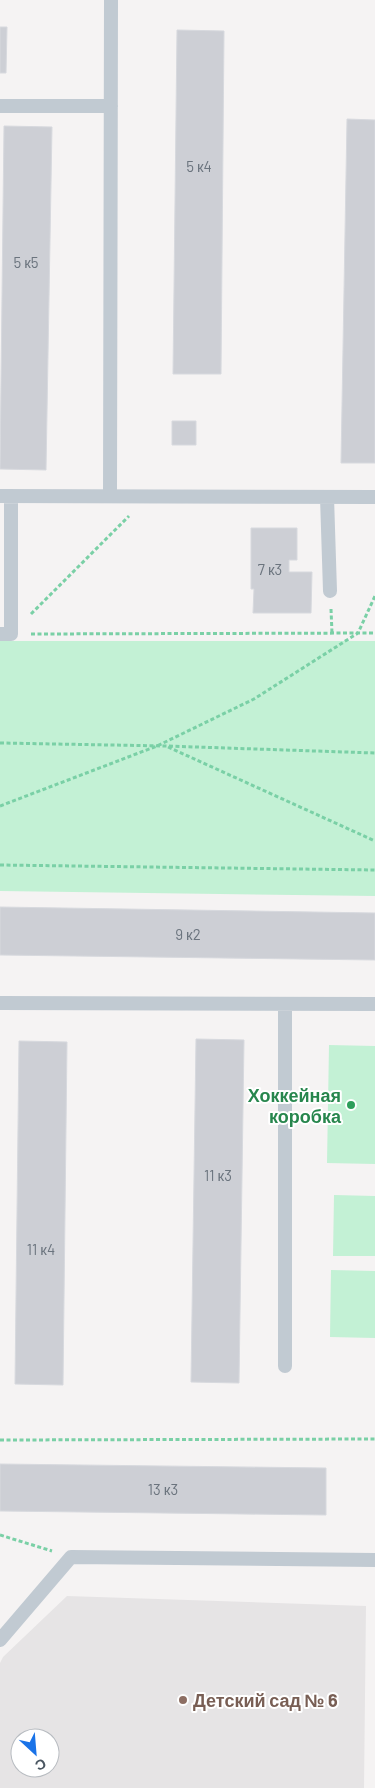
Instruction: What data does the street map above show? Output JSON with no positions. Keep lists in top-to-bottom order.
{
  "places": ["Хоккейная коробка", "Детский сад № 6"],
  "house_numbers": [
    "5 к4",
    "5 к5",
    "7 к3",
    "9 к2",
    "11 к3",
    "11 к4",
    "13 к3"
  ],
  "north": "bottom right"
}
